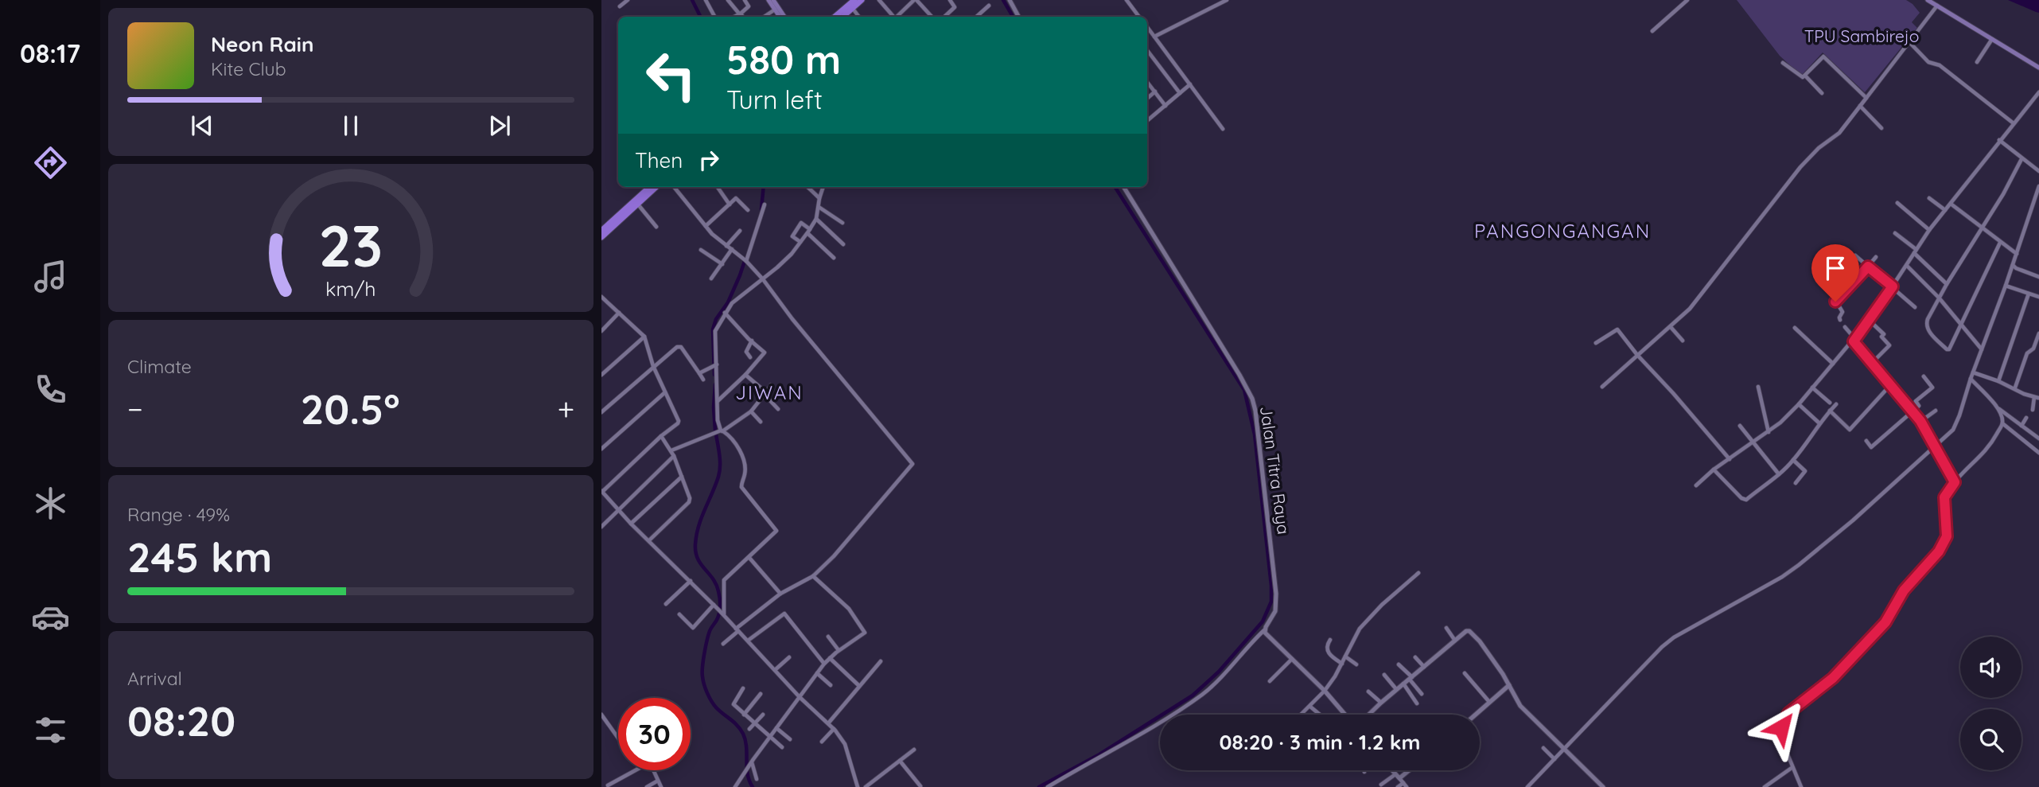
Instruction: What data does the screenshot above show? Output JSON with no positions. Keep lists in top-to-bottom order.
{
  "streets": {
    "street": ["Jalan Titra Raya"]
  },
  "districts": ["PANGONGANGAN", "JIWAN"],
  "parks": ["TPU Sambirejo"],
  "page": {
    "tabs": "08:17",
    "turn": ["580 m", "Turn left"],
    "song": ["Neon Rain", "Kite Club"],
    "then": "Then",
    "tile": [
      "Climate",
      ["Range · 49%", "245 km"],
      ["Arrival", "08:20"]
    ],
    "heat": ["−", "20.5°", "+"],
    "limit": "30",
    "trip": "08:20 · 3 min · 1.2 km",
    "gauge": ["23", "km/h"]
  }
}
